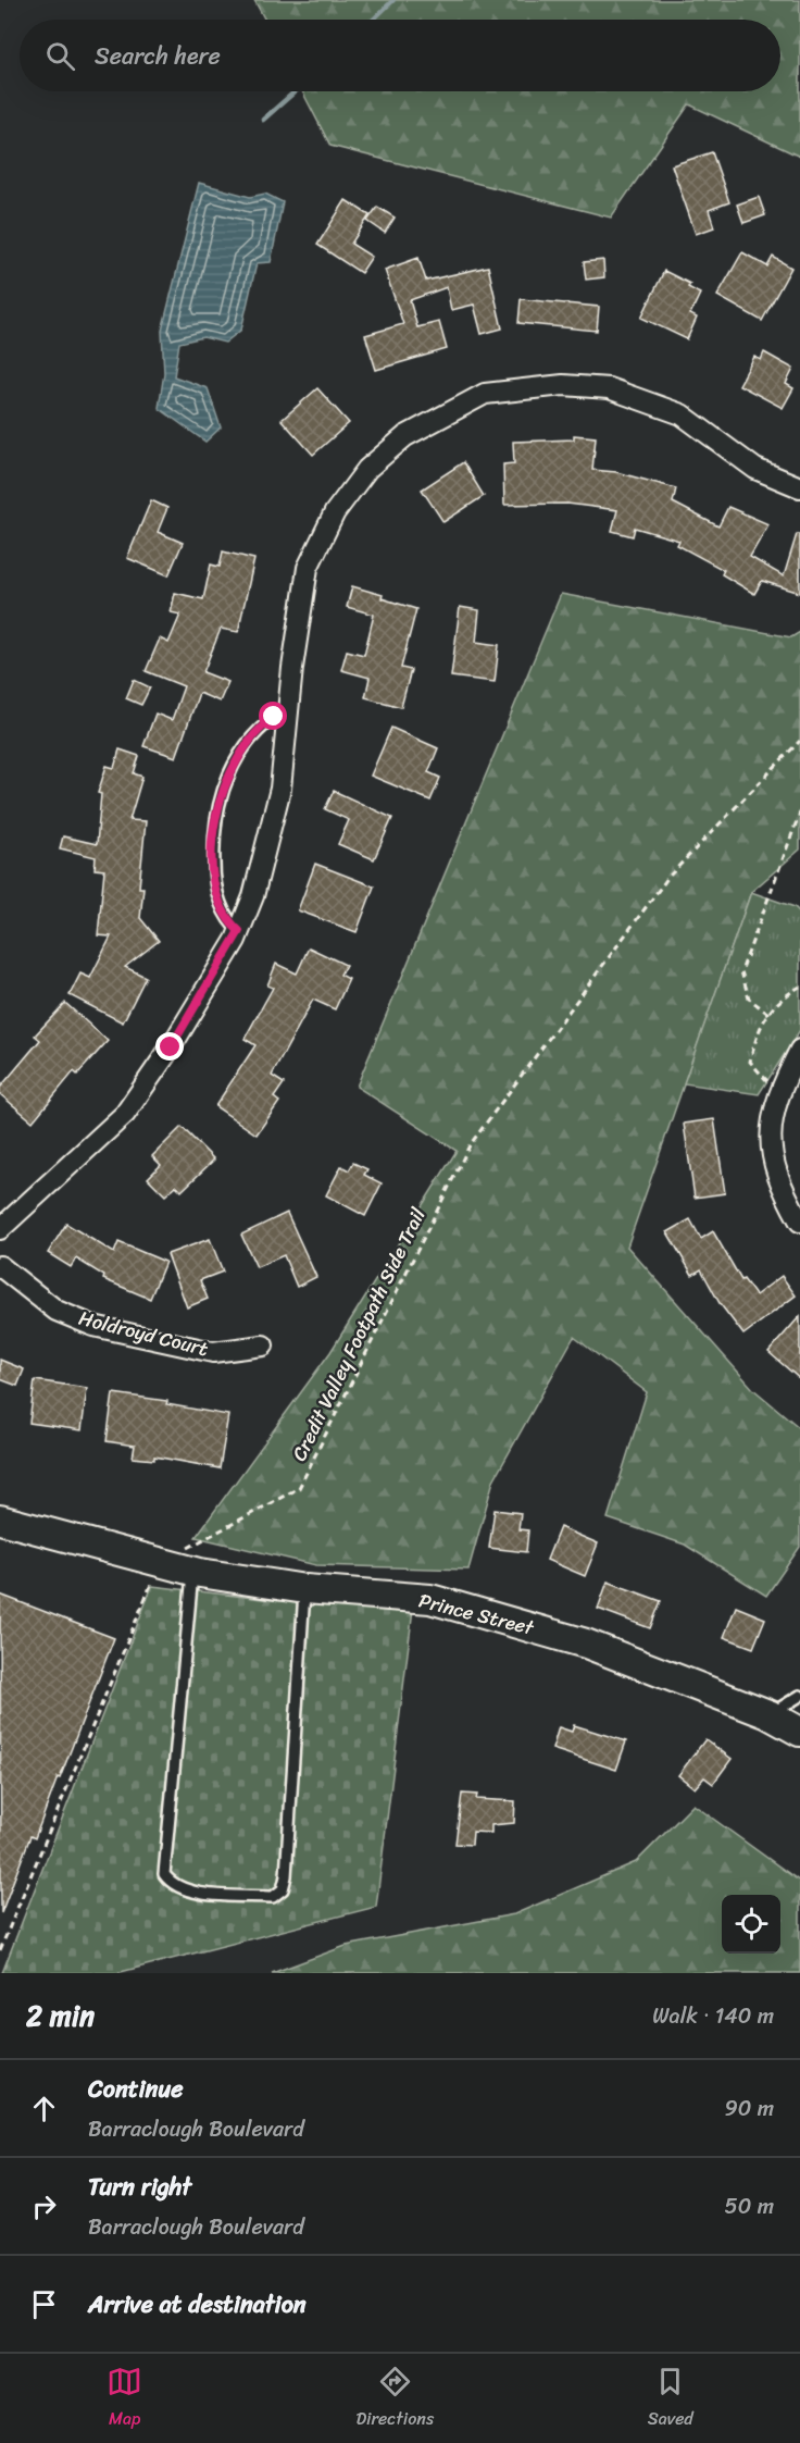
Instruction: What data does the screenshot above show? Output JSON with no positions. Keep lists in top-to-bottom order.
{
  "streets": {
    "street": ["Holdroyd Court", "Prince Street"],
    "path": ["Credit Valley Footpath Side Trail"]
  },
  "crossings": [
    ["Credit Valley Footpath Side Trail", "Prince Street"]
  ],
  "page": {
    "search": "Search here",
    "heading": ["2 min", "Walk · 140 m"],
    "list": [
      ["Continue", "Barraclough Boulevard", "90 m"],
      ["Turn right", "Barraclough Boulevard", "50 m"],
      "Arrive at destination"
    ],
    "nav": ["Map", "Directions", "Saved"]
  }
}
